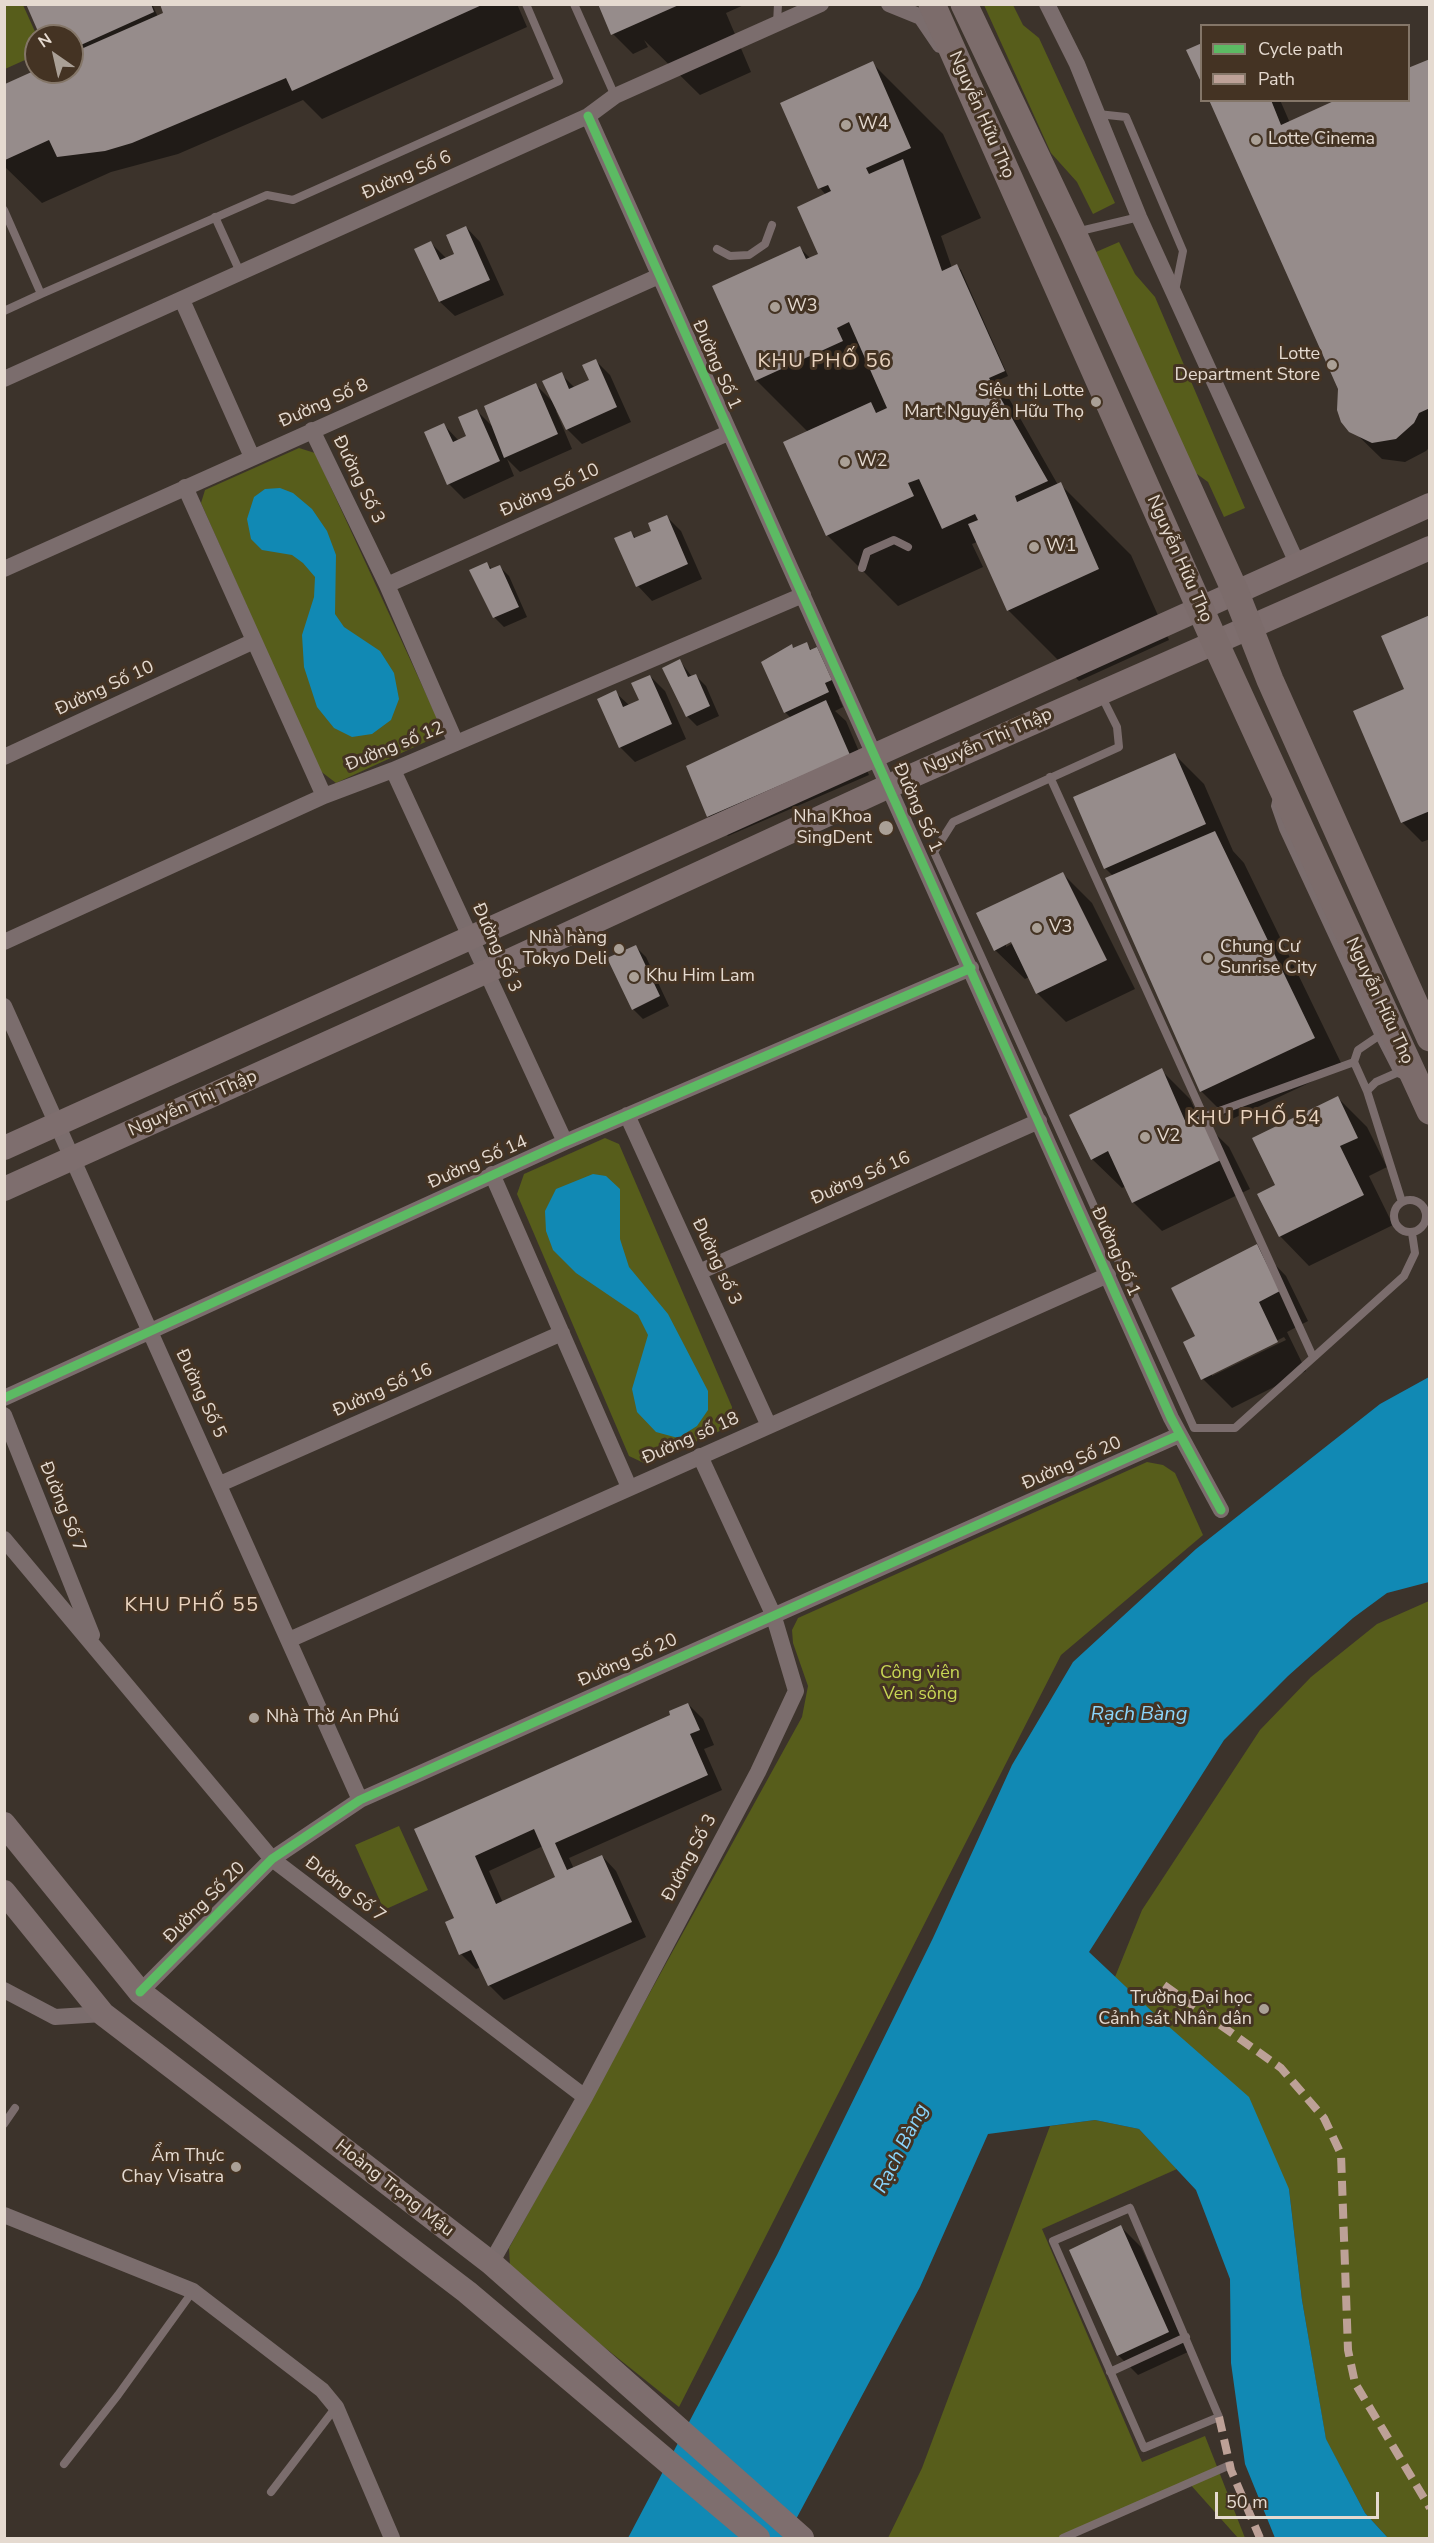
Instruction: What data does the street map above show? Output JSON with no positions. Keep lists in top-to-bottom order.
{
  "streets": {
    "main road": ["Nguyễn Hữu Thọ", "Nguyễn Thị Thập", "Hoàng Trọng Mậu"],
    "street": [
      "Đường Số 6",
      "Đường Số 1",
      "Đường Số 8",
      "Đường Số 3",
      "Đường Số 10",
      "Đường số 12",
      "Đường Số 14",
      "Đường Số 16",
      "Đường số 3",
      "Đường Số 5",
      "Đường số 18",
      "Đường Số 20",
      "Đường Số 7"
    ]
  },
  "crossings": [
    ["Nguyễn Hữu Thọ", "Nguyễn Thị Thập"],
    ["Đường Số 6", "Đường Số 1"],
    ["Đường Số 1", "Đường Số 8"],
    ["Đường Số 1", "Đường Số 10"],
    ["Đường Số 1", "Nguyễn Thị Thập"],
    ["Đường Số 1", "Đường số 12"],
    ["Đường Số 1", "Đường Số 14"],
    ["Đường Số 1", "Đường Số 16"],
    ["Đường Số 1", "Đường số 18"],
    ["Đường Số 1", "Đường Số 20"],
    ["Đường Số 8", "Đường Số 3"],
    ["Đường Số 3", "Đường Số 10"],
    ["Đường Số 3", "Nguyễn Thị Thập"],
    ["Đường Số 3", "Đường số 12"],
    ["Đường Số 3", "Đường Số 14"],
    ["Đường Số 3", "Đường số 18"],
    ["Đường Số 3", "Đường Số 20"],
    ["Đường Số 3", "Đường Số 7"],
    ["Đường Số 3", "Hoàng Trọng Mậu"],
    ["Nguyễn Thị Thập", "Đường Số 5"],
    ["Đường Số 14", "Đường số 3"],
    ["Đường Số 14", "Đường Số 5"],
    ["Đường Số 16", "Đường số 3"],
    ["Đường Số 16", "Đường Số 5"],
    ["Đường số 3", "Đường số 18"],
    ["Đường Số 5", "Đường số 18"],
    ["Đường Số 5", "Đường Số 20"],
    ["Đường Số 20", "Đường Số 7"],
    ["Đường Số 20", "Hoàng Trọng Mậu"]
  ],
  "districts": ["KHU PHỐ 56", "KHU PHỐ 54", "KHU PHỐ 55"],
  "water": ["Rạch Bàng"],
  "parks": ["Công viên Ven sông"],
  "places": [
    "W4",
    "Lotte Cinema",
    "W3",
    "Lotte Department Store",
    "Siêu thị Lotte Mart Nguyễn Hữu Thọ",
    "W2",
    "W1",
    "Nha Khoa SingDent",
    "V3",
    "Nhà hàng Tokyo Deli",
    "Chung Cư Sunrise City",
    "Khu Him Lam",
    "V2",
    "Nhà Thờ An Phú",
    "Trường Đại học Cảnh sát Nhân dân",
    "Ẩm Thực Chay Visatra"
  ],
  "legend": ["Cycle path", "Path"],
  "scale_bar": "50 m",
  "north": "top left"
}
